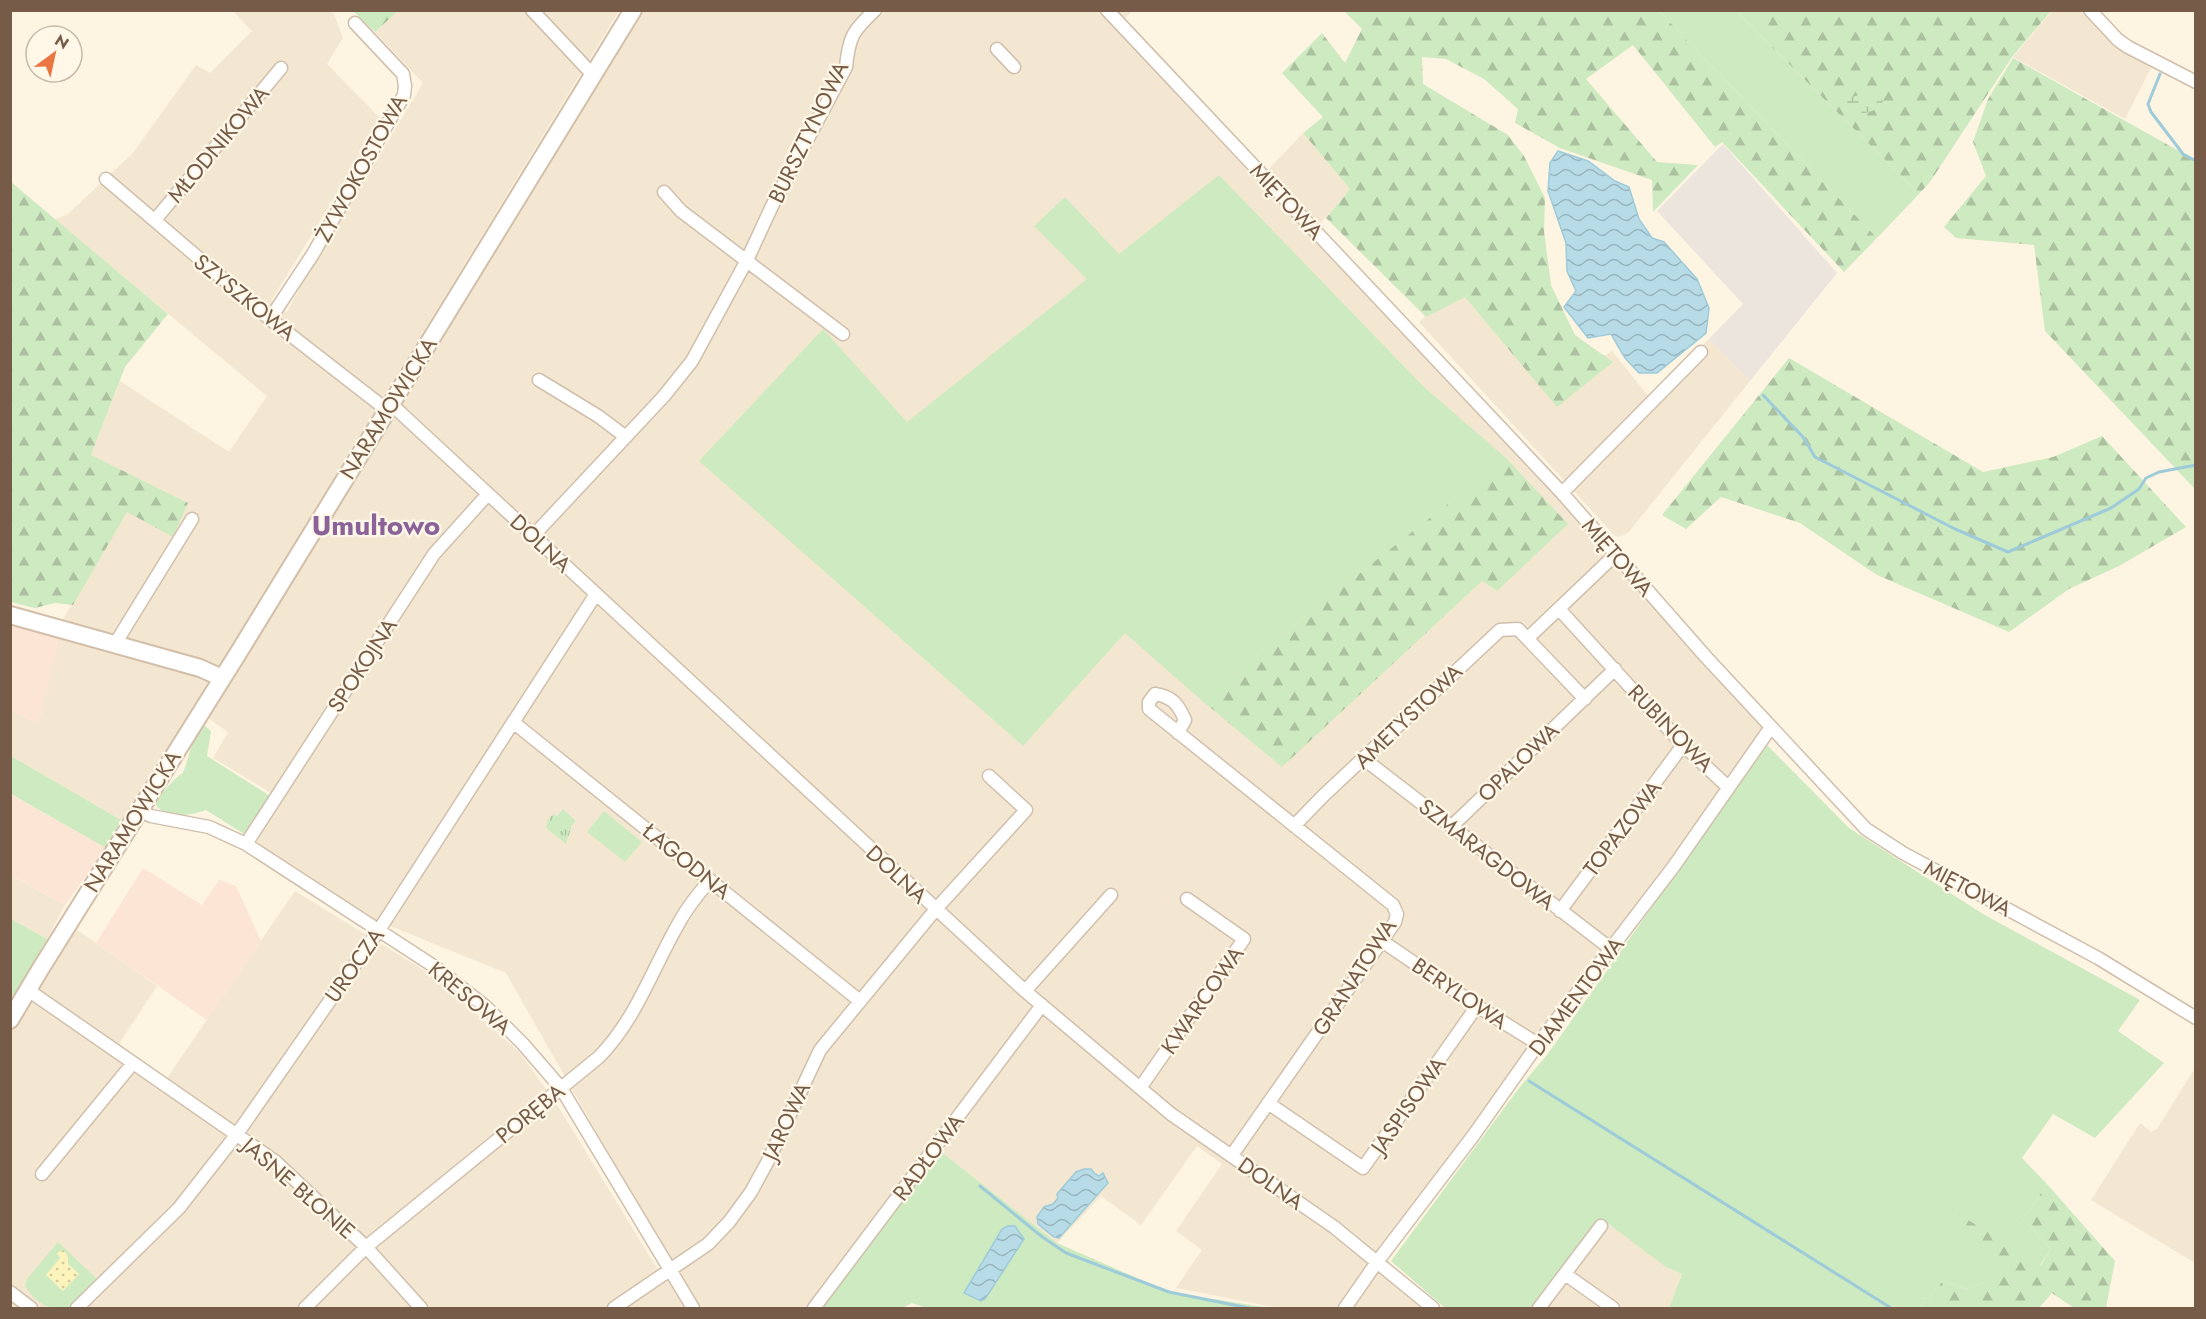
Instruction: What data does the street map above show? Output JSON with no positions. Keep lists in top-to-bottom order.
{
  "streets": {
    "street": [
      "BURSZTYNOWA",
      "MŁODNIKOWA",
      "ŻYWOKOSTOWA",
      "MIĘTOWA",
      "SZYSZKOWA",
      "NARAMOWICKA",
      "DOLNA",
      "SPOKOJNA",
      "AMETYSTOWA",
      "RUBINOWA",
      "OPALOWA",
      "TOPAZOWA",
      "SZMARAGDOWA",
      "ŁAGODNA",
      "UROCZA",
      "GRANATOWA",
      "BERYLOWA",
      "DIAMENTOWA",
      "KRESOWA",
      "KWARCOWA",
      "JASPISOWA",
      "PORĘBA",
      "JAROWA",
      "RADŁOWA",
      "JASNE BŁONIE"
    ]
  },
  "crossings": [
    ["BURSZTYNOWA", "DOLNA"],
    ["MŁODNIKOWA", "SZYSZKOWA"],
    ["ŻYWOKOSTOWA", "SZYSZKOWA"],
    ["MIĘTOWA", "DIAMENTOWA"],
    ["SZYSZKOWA", "NARAMOWICKA"],
    ["SZYSZKOWA", "DOLNA"],
    ["NARAMOWICKA", "DOLNA"],
    ["NARAMOWICKA", "KRESOWA"],
    ["NARAMOWICKA", "JASNE BŁONIE"],
    ["DOLNA", "SPOKOJNA"],
    ["DOLNA", "UROCZA"],
    ["DOLNA", "GRANATOWA"],
    ["DOLNA", "DIAMENTOWA"],
    ["DOLNA", "KWARCOWA"],
    ["DOLNA", "JAROWA"],
    ["DOLNA", "RADŁOWA"],
    ["SPOKOJNA", "KRESOWA"],
    ["AMETYSTOWA", "SZMARAGDOWA"],
    ["AMETYSTOWA", "GRANATOWA"],
    ["RUBINOWA", "OPALOWA"],
    ["RUBINOWA", "TOPAZOWA"],
    ["RUBINOWA", "DIAMENTOWA"],
    ["OPALOWA", "SZMARAGDOWA"],
    ["TOPAZOWA", "SZMARAGDOWA"],
    ["SZMARAGDOWA", "DIAMENTOWA"],
    ["ŁAGODNA", "UROCZA"],
    ["ŁAGODNA", "PORĘBA"],
    ["ŁAGODNA", "JAROWA"],
    ["UROCZA", "KRESOWA"],
    ["UROCZA", "JASNE BŁONIE"],
    ["GRANATOWA", "BERYLOWA"],
    ["GRANATOWA", "JASPISOWA"],
    ["BERYLOWA", "DIAMENTOWA"],
    ["BERYLOWA", "JASPISOWA"],
    ["KRESOWA", "PORĘBA"],
    ["KRESOWA", "JAROWA"],
    ["PORĘBA", "JASNE BŁONIE"]
  ],
  "districts": ["Umultowo"],
  "north": "top right"
}
